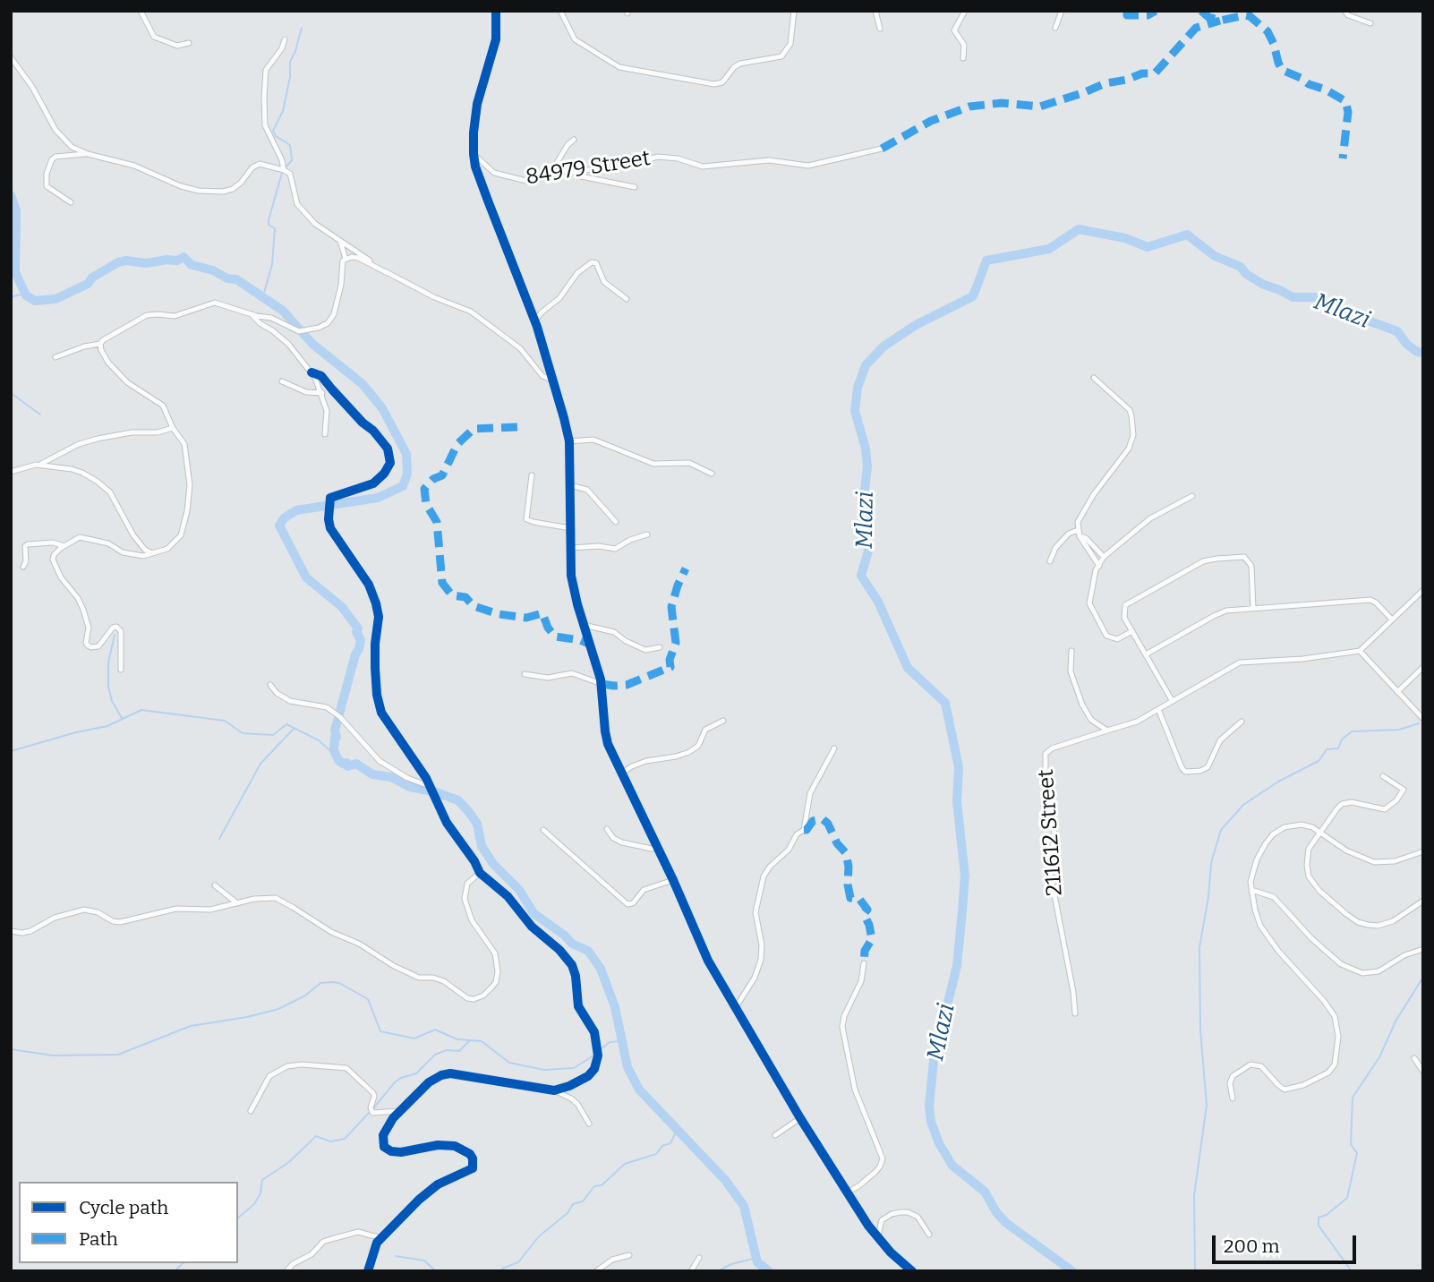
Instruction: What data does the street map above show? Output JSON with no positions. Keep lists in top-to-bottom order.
{
  "streets": {
    "street": ["84979 Street", "211612 Street"]
  },
  "water": ["Mlazi"],
  "legend": ["Cycle path", "Path"],
  "scale_bar": "200 m"
}
